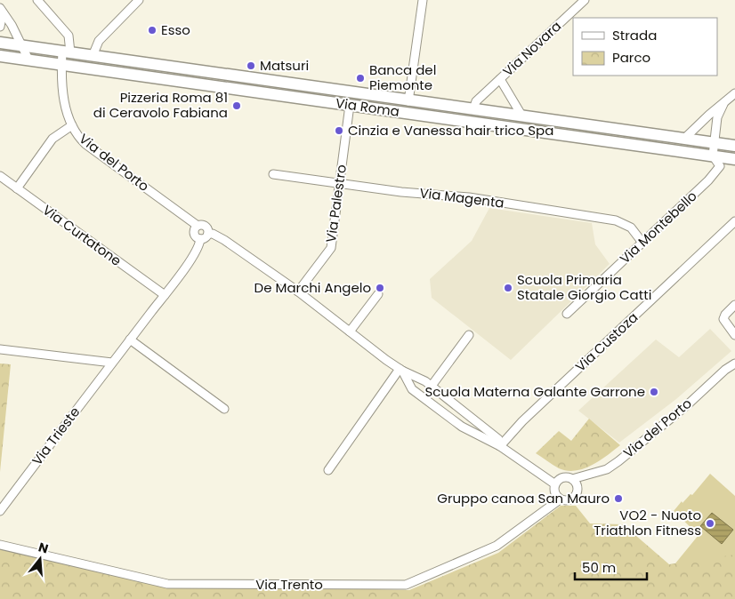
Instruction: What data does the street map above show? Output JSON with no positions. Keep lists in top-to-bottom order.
{
  "streets": {
    "main road": ["Via Roma"],
    "street": [
      "Via Novara",
      "Via del Porto",
      "Via Magenta",
      "Via Palestro",
      "Via Montebello",
      "Via Curtatone",
      "Via Custoza",
      "Via Trieste",
      "Via Trento"
    ]
  },
  "crossings": [
    ["Via Novara", "Via Roma"],
    ["Via Roma", "Via del Porto"],
    ["Via Roma", "Via Palestro"],
    ["Via Roma", "Via Montebello"],
    ["Via del Porto", "Via Trieste"],
    ["Via del Porto", "Via Trento"],
    ["Via Magenta", "Via Palestro"],
    ["Via Magenta", "Via Montebello"],
    ["Via Curtatone", "Via Trieste"]
  ],
  "places": [
    "Esso",
    "Matsuri",
    "Banca del Piemonte",
    "Pizzeria Roma 81 di Ceravolo Fabiana",
    "Cinzia e Vanessa hair trico Spa",
    "De Marchi Angelo",
    "Scuola Primaria Statale Giorgio Catti",
    "Scuola Materna Galante Garrone",
    "Gruppo canoa San Mauro",
    "VO2 - Nuoto Triathlon Fitness"
  ],
  "legend": ["Strada", "Parco"],
  "scale_bar": "50 m",
  "north": "top"
}
